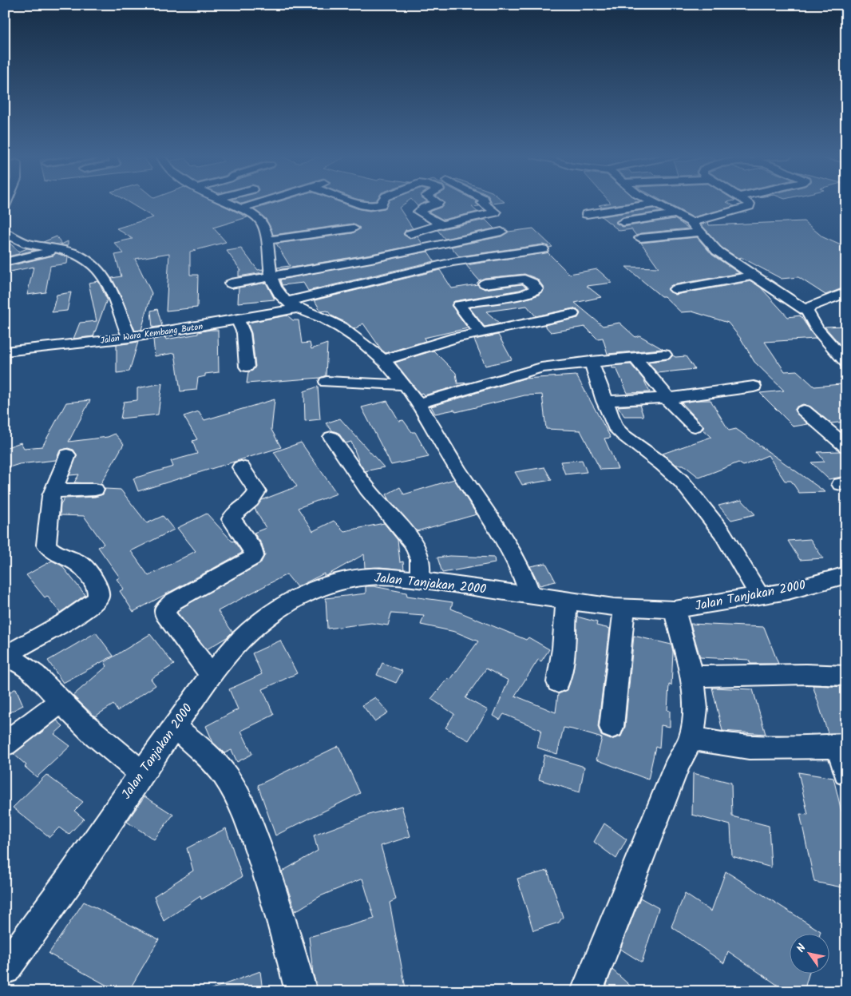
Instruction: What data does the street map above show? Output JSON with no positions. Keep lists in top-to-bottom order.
{
  "streets": {
    "street": ["Jalan Wara Kembang Buton", "Jalan Tanjakan 2000"]
  },
  "north": "top left"
}
